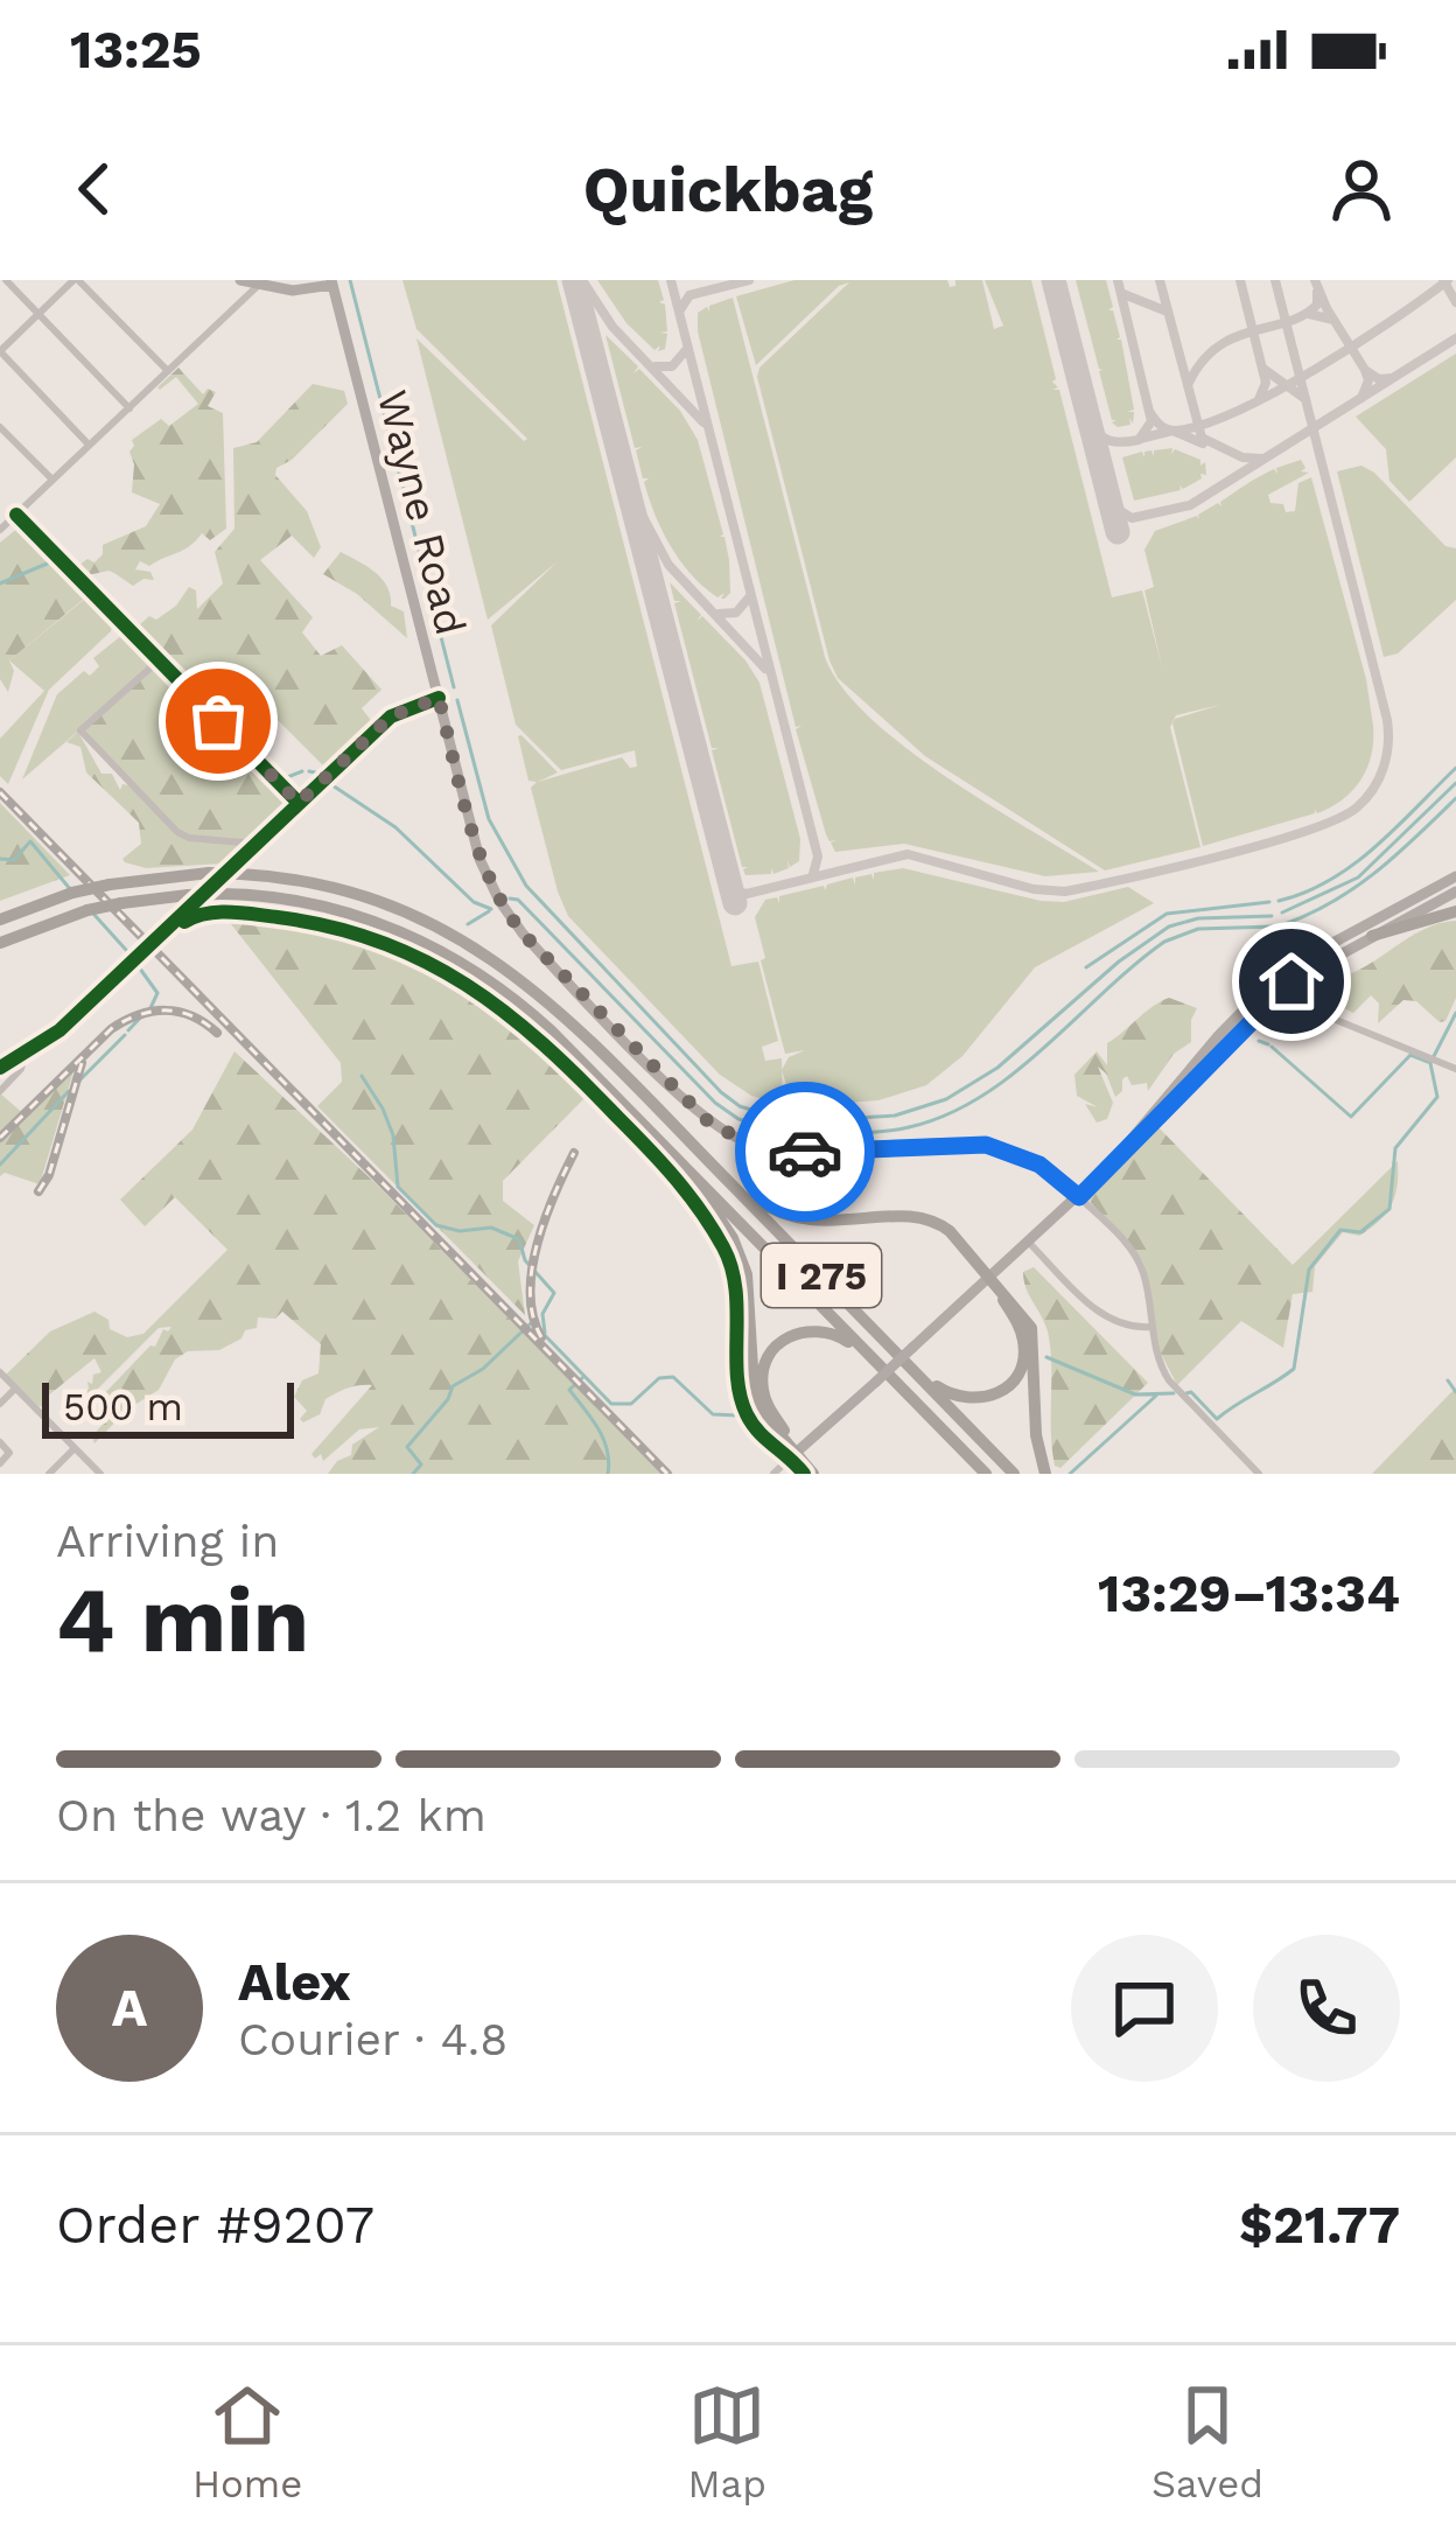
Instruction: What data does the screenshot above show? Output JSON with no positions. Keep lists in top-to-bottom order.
{
  "streets": {
    "highway": ["I 275"],
    "main road": ["Wayne Road"]
  },
  "scale_bar": "500 m",
  "page": {
    "status": "13:25",
    "header": "Quickbag",
    "scale": "500 m",
    "heading": ["4 min", "Arriving in", "13:29–13:34"],
    "panel": [
      "Alex",
      "Courier · 4.8",
      "Order #9207",
      "$21.77"
    ],
    "bar": "On the way · 1.2 km",
    "round": "A",
    "tabs": ["Home", "Map", "Saved"]
  }
}
